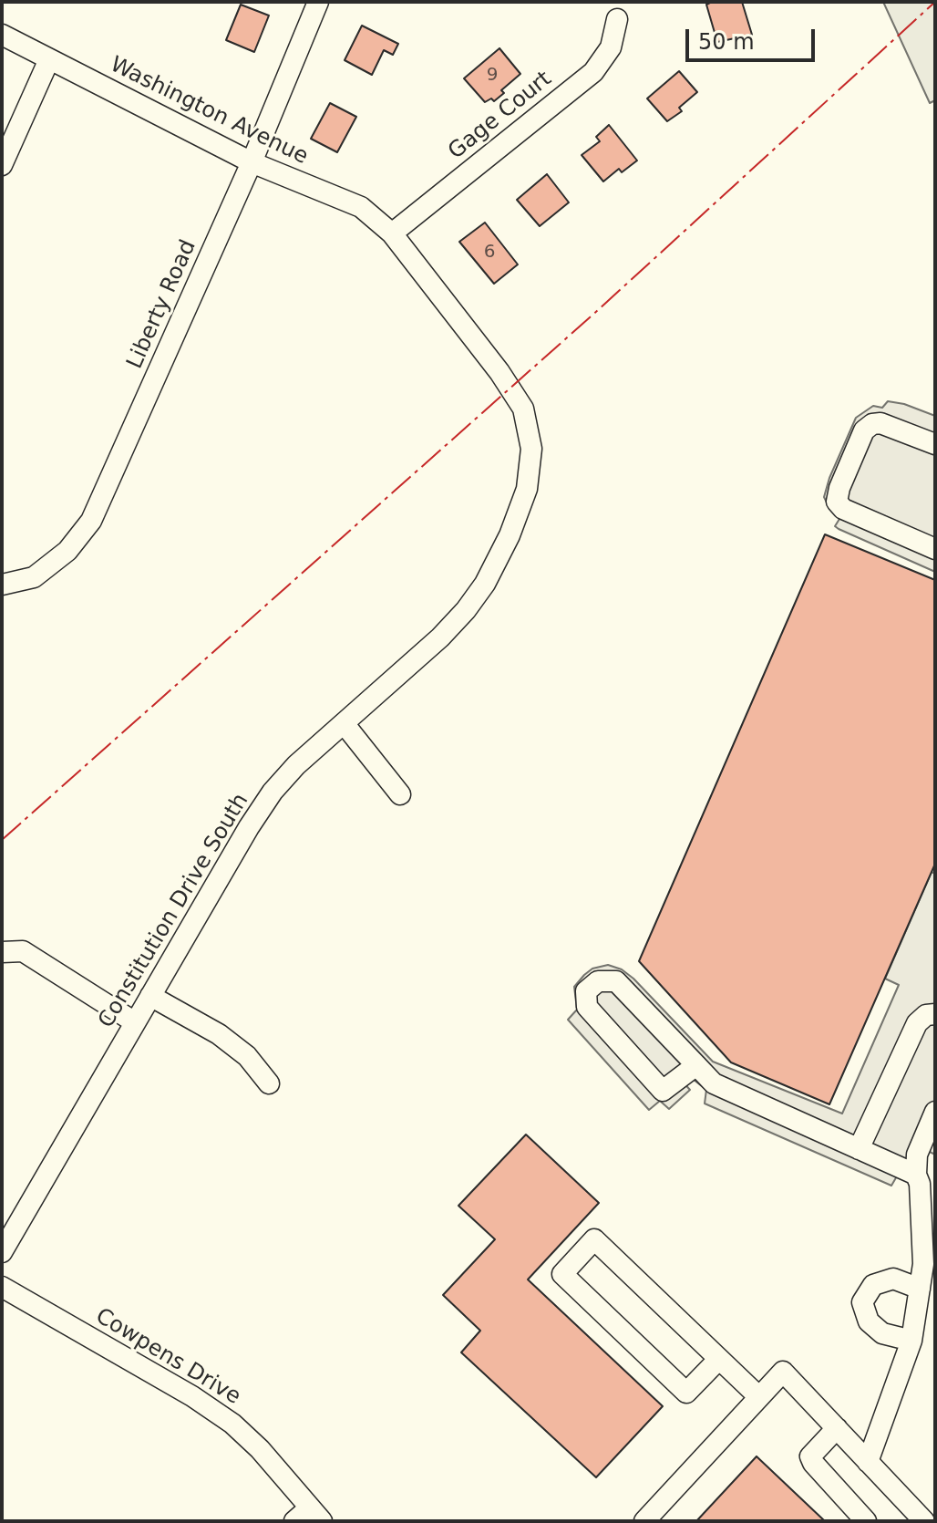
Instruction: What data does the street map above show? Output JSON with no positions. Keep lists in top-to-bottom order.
{
  "streets": {
    "street": [
      "Washington Avenue",
      "Gage Court",
      "Liberty Road",
      "Constitution Drive South",
      "Cowpens Drive"
    ]
  },
  "crossings": [
    ["Washington Avenue", "Gage Court"],
    ["Washington Avenue", "Liberty Road"],
    ["Washington Avenue", "Constitution Drive South"],
    ["Gage Court", "Constitution Drive South"]
  ],
  "house_numbers": ["9", "6"],
  "scale_bar": "50 m"
}
